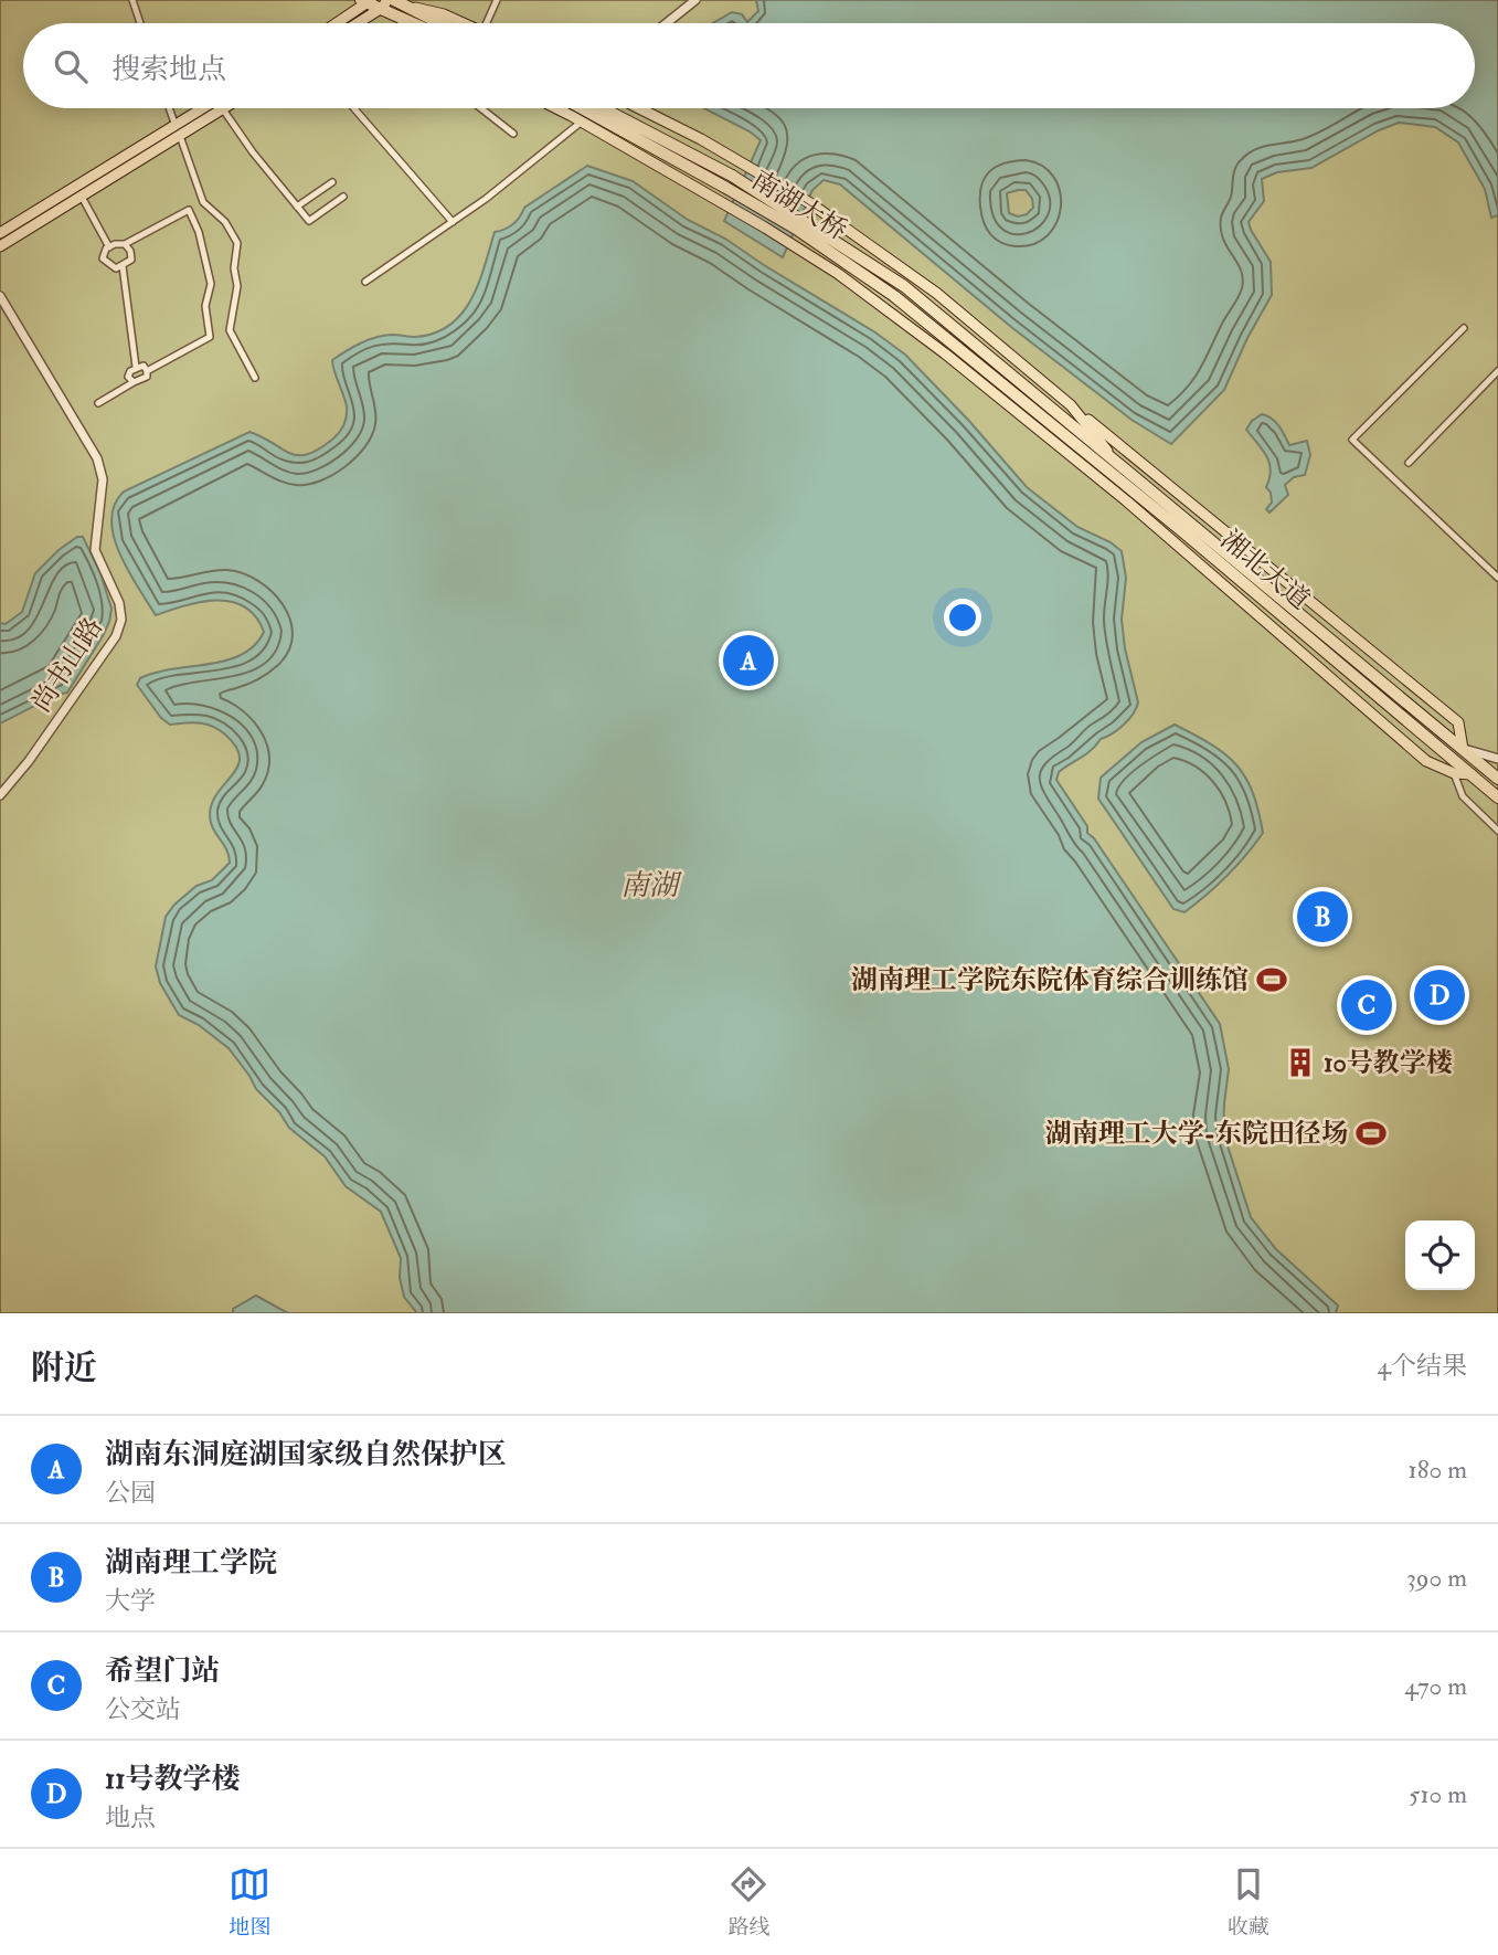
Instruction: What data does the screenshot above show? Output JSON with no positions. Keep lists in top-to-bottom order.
{
  "streets": {
    "highway": ["南湖大桥", "湘北大道"],
    "street": ["尚书山路"]
  },
  "crossings": [
    ["南湖大桥", "湘北大道"]
  ],
  "water": ["南湖"],
  "places": {
    "sports": ["湖南理工学院东院体育综合训练馆", "湖南理工大学-东院田径场"],
    "building": ["10号教学楼"]
  },
  "page": {
    "search": "搜索地点",
    "pins": [
      "A",
      "B",
      "D",
      "C"
    ],
    "heading": ["附近", "4个结果"],
    "list": [
      {
        "mark": "A",
        "name": "湖南东洞庭湖国家级自然保护区",
        "note": "公园",
        "value": "180 m"
      },
      {
        "mark": "B",
        "name": "湖南理工学院",
        "note": "大学",
        "value": "390 m"
      },
      {
        "mark": "C",
        "name": "希望门站",
        "note": "公交站",
        "value": "470 m"
      },
      {
        "mark": "D",
        "name": "11号教学楼",
        "note": "地点",
        "value": "510 m"
      }
    ],
    "nav": ["地图", "路线", "收藏"]
  }
}
